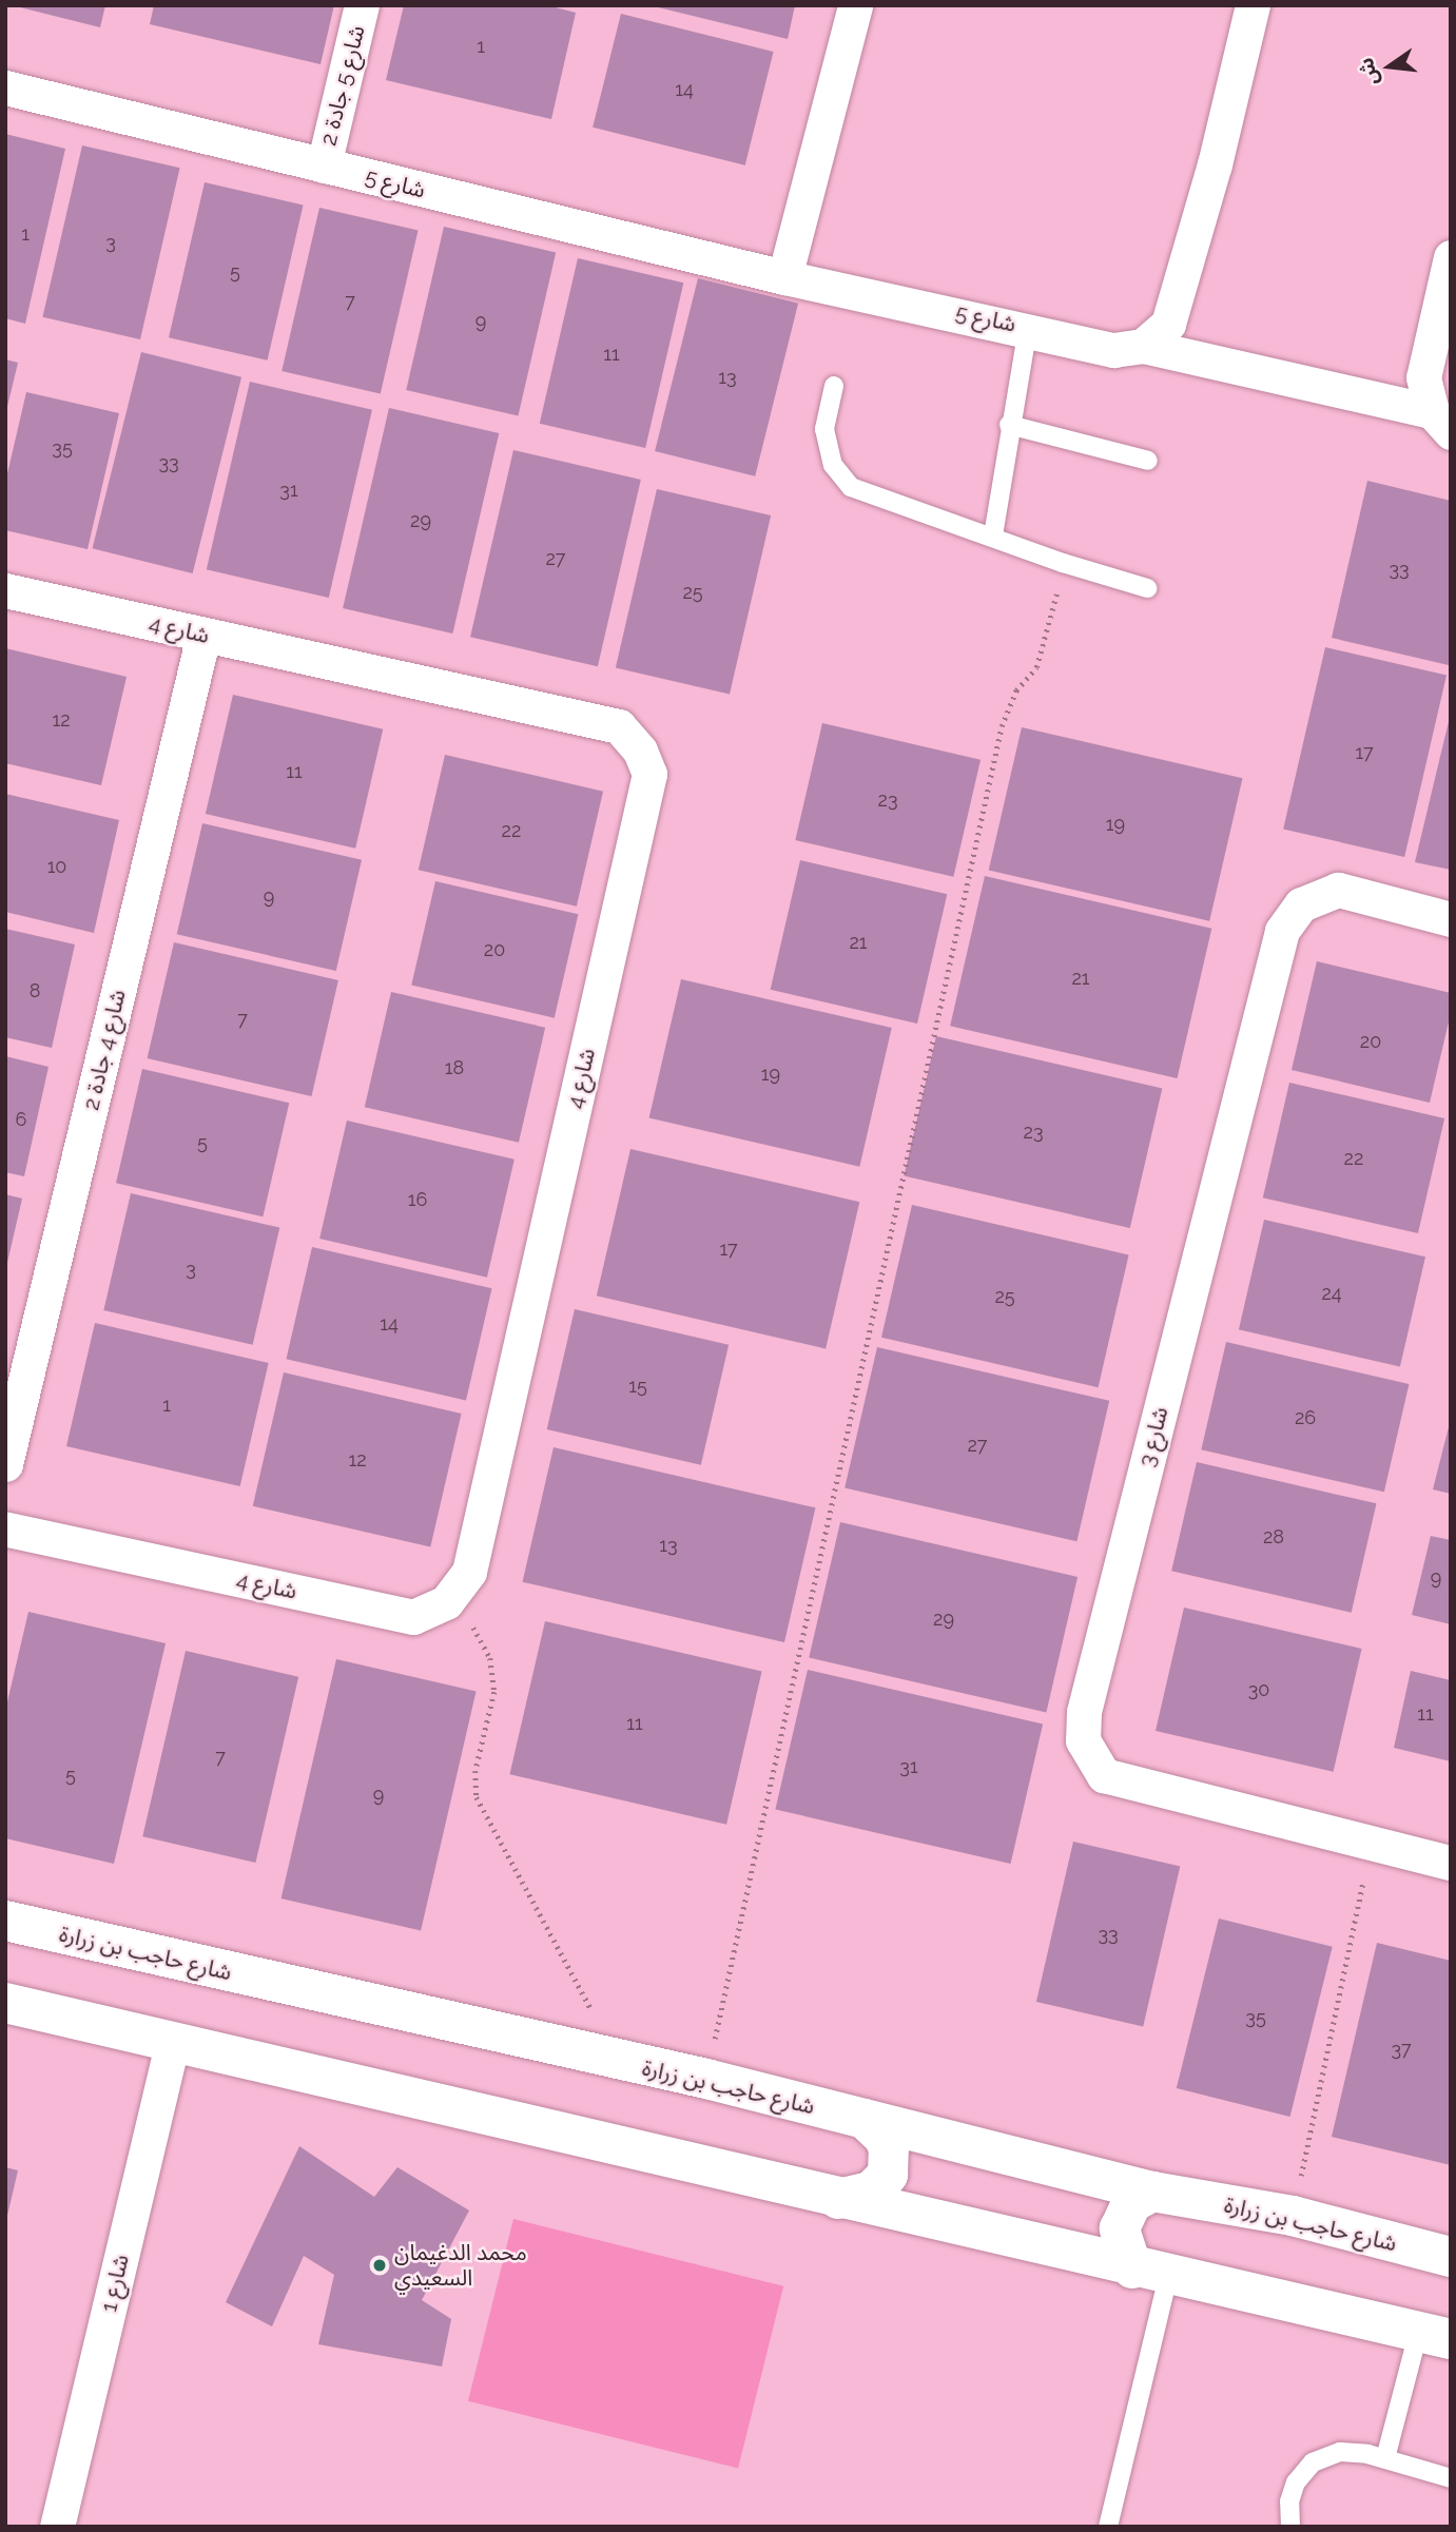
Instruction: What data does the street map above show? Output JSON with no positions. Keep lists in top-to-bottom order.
{
  "streets": {
    "street": [
      "شارع 5 جادة 2",
      "شارع 5",
      "شارع 4",
      "شارع 4 جادة 2",
      "شارع 3",
      "شارع حاجب بن زرارة",
      "شارع 1"
    ]
  },
  "crossings": [
    ["شارع 5 جادة 2", "شارع 5"],
    ["شارع 4", "شارع 4 جادة 2"]
  ],
  "places": ["محمد الدغيمان السعيدي"],
  "house_numbers": [
    "1",
    "14",
    "1",
    "3",
    "5",
    "7",
    "9",
    "11",
    "13",
    "35",
    "33",
    "31",
    "29",
    "27",
    "33",
    "25",
    "12",
    "17",
    "11",
    "23",
    "19",
    "22",
    "10",
    "9",
    "21",
    "20",
    "21",
    "8",
    "7",
    "20",
    "18",
    "19",
    "6",
    "23",
    "5",
    "22",
    "16",
    "17",
    "3",
    "24",
    "25",
    "14",
    "15",
    "1",
    "26",
    "27",
    "12",
    "28",
    "13",
    "9",
    "29",
    "30",
    "11",
    "11",
    "7",
    "31",
    "5",
    "9",
    "33",
    "35",
    "37"
  ],
  "north": "left"
}
